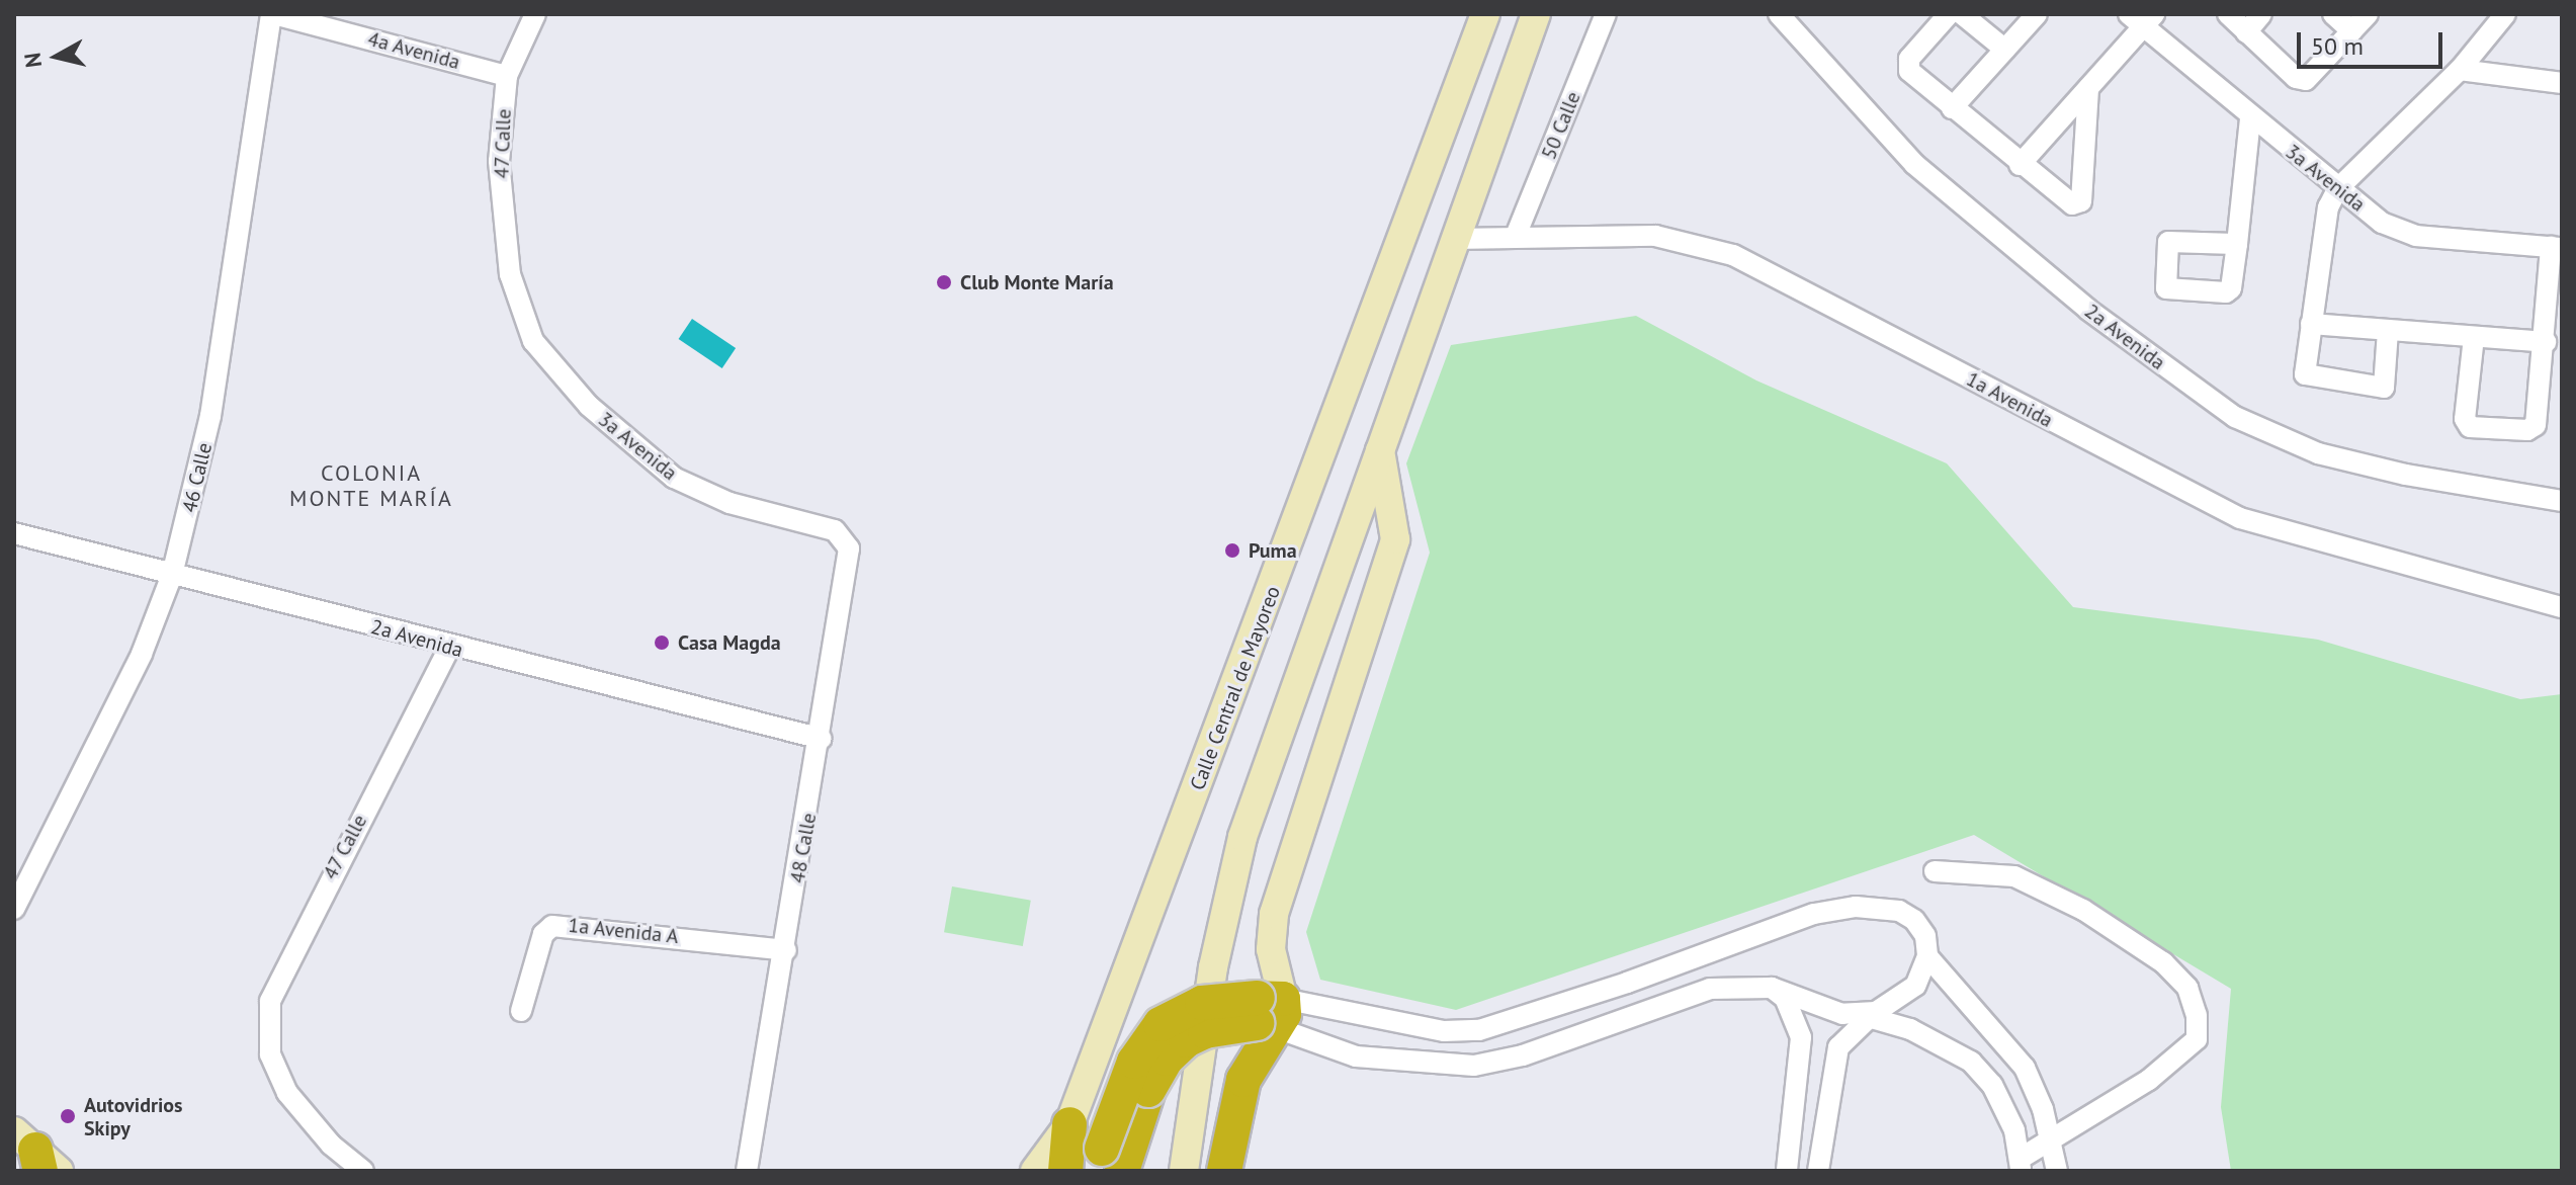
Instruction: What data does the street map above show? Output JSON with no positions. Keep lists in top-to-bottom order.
{
  "streets": {
    "main road": ["Calle Central de Mayoreo"],
    "street": [
      "4a Avenida",
      "50 Calle",
      "47 Calle",
      "3a Avenida",
      "2a Avenida",
      "1a Avenida",
      "46 Calle",
      "48 Calle",
      "1a Avenida A"
    ]
  },
  "crossings": [
    ["4a Avenida", "47 Calle"],
    ["4a Avenida", "46 Calle"],
    ["50 Calle", "1a Avenida"],
    ["47 Calle", "3a Avenida"],
    ["47 Calle", "2a Avenida"],
    ["3a Avenida", "48 Calle"],
    ["2a Avenida", "46 Calle"],
    ["2a Avenida", "48 Calle"],
    ["48 Calle", "1a Avenida A"]
  ],
  "districts": ["COLONIA MONTE MARÍA"],
  "places": [
    "Club Monte María",
    "Puma",
    "Casa Magda",
    "Autovidrios Skipy"
  ],
  "scale_bar": "50 m",
  "north": "left"
}
